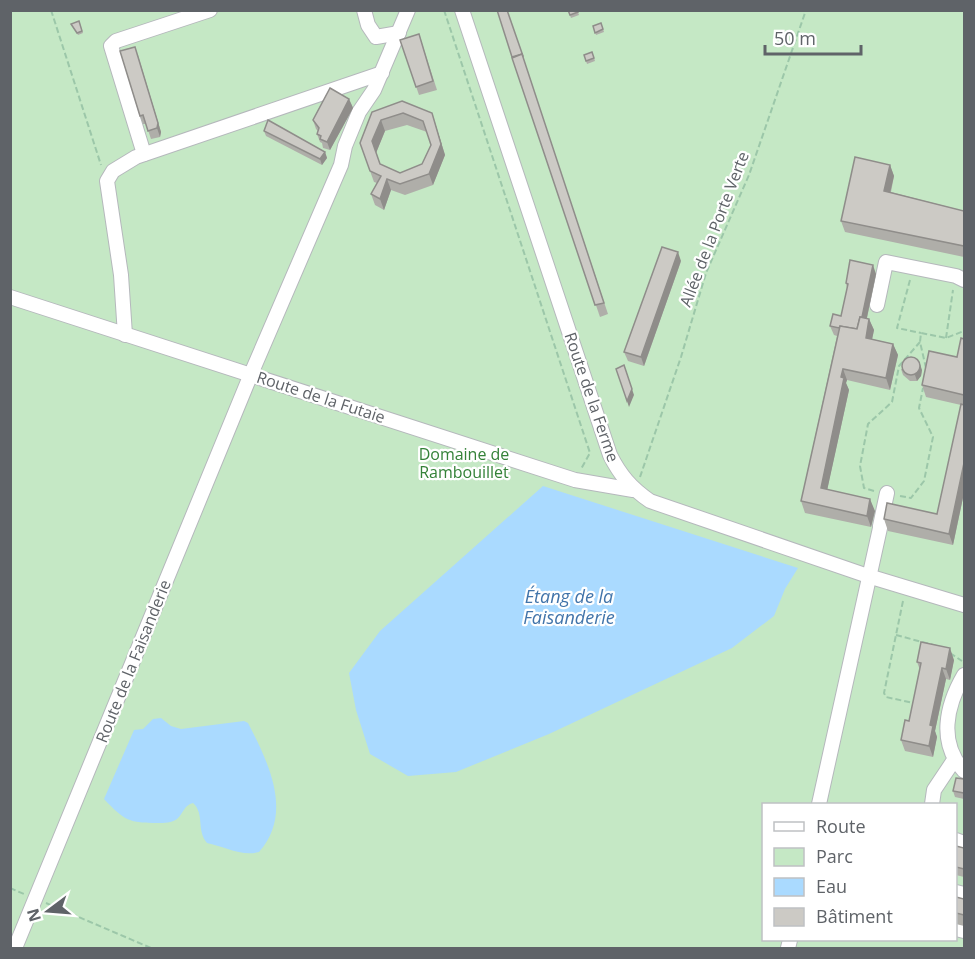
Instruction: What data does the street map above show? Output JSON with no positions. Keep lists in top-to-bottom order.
{
  "streets": {
    "street": ["Route de la Futaie", "Route de la Ferme", "Route de la Faisanderie"],
    "path": ["Allée de la Porte Verte"]
  },
  "crossings": [
    ["Allée de la Porte Verte", "Route de la Futaie"],
    ["Allée de la Porte Verte", "Route de la Ferme"],
    ["Route de la Futaie", "Route de la Ferme"],
    ["Route de la Futaie", "Route de la Faisanderie"]
  ],
  "water": ["Étang de la Faisanderie"],
  "parks": ["Domaine de Rambouillet"],
  "legend": [
    "Route",
    "Parc",
    "Eau",
    "Bâtiment"
  ],
  "scale_bar": "50 m",
  "north": "left"
}
